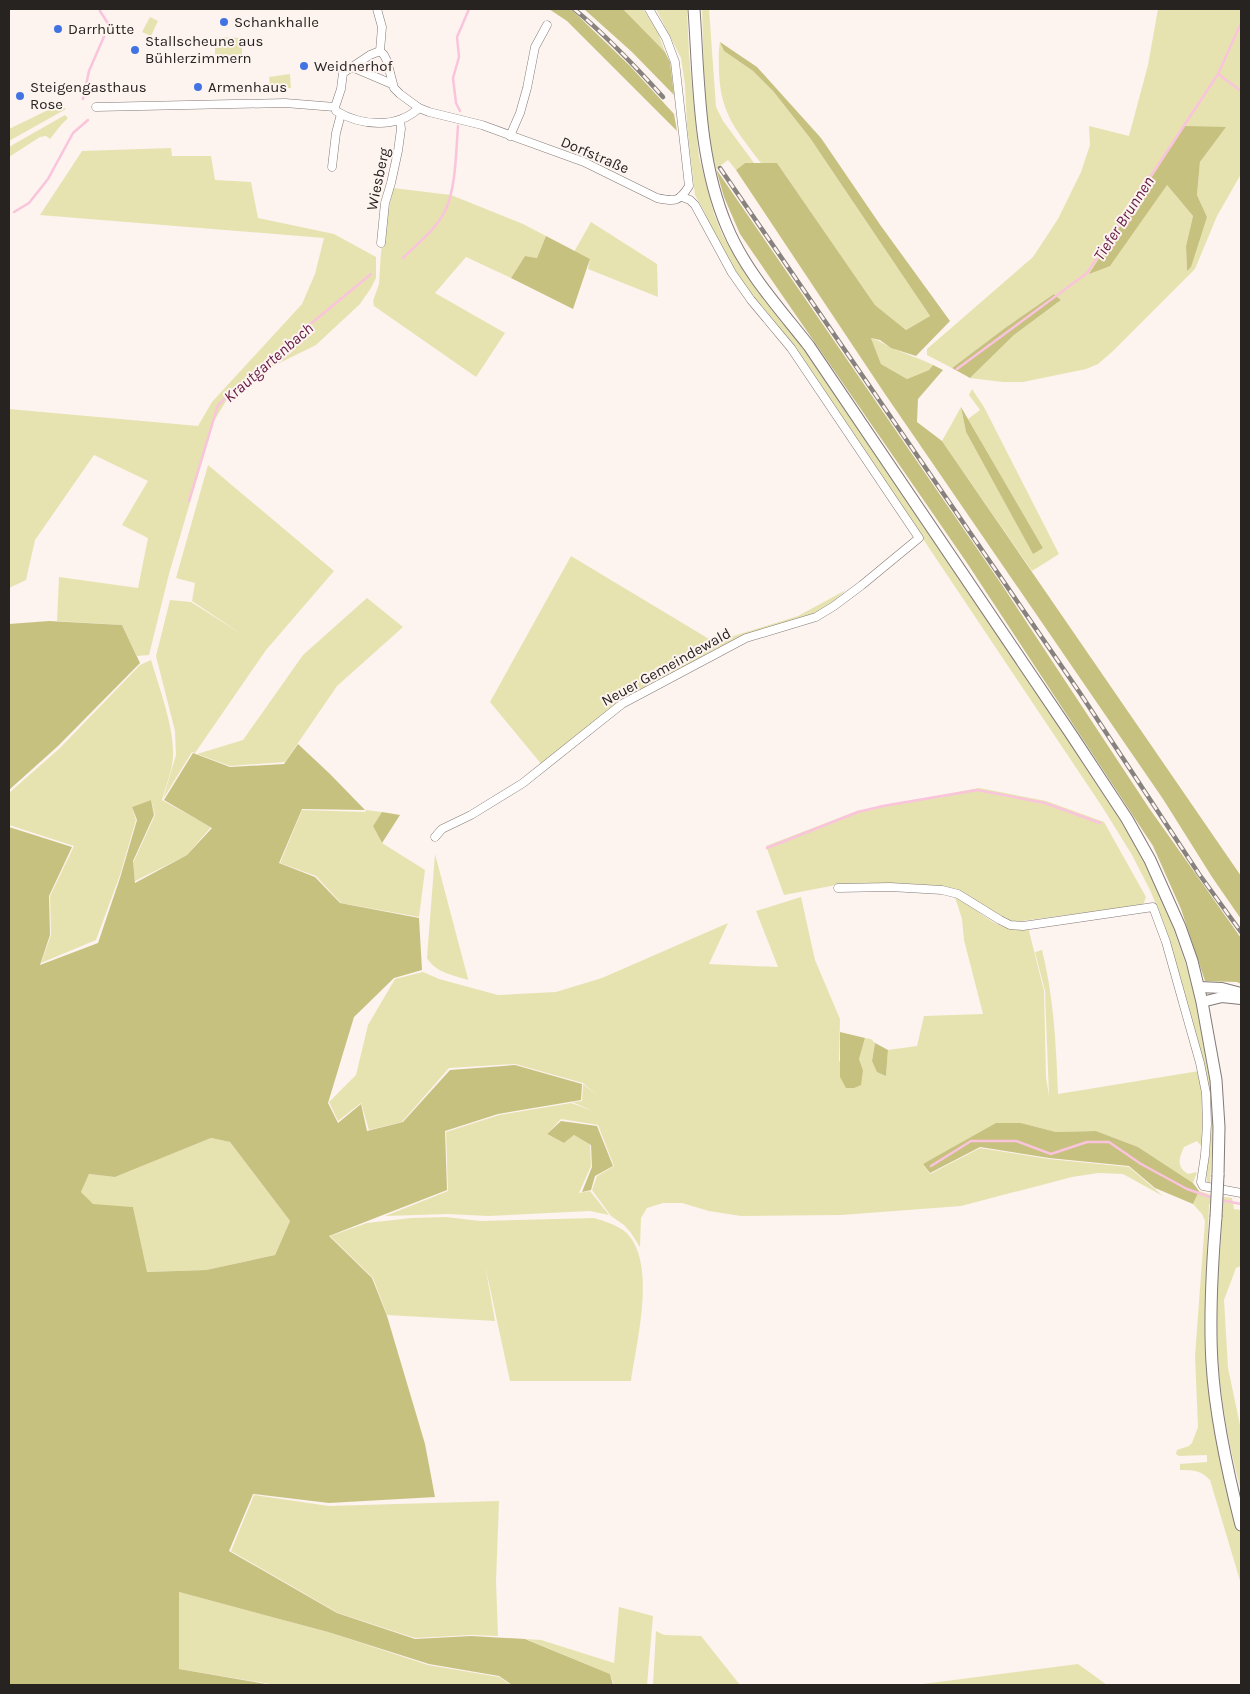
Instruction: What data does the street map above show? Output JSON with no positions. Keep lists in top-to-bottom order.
{
  "streets": {
    "street": ["Dorfstraße", "Wiesberg", "Neuer Gemeindewald"]
  },
  "crossings": [
    ["Dorfstraße", "Neuer Gemeindewald"]
  ],
  "water": ["Tiefer Brunnen", "Krautgartenbach"],
  "places": [
    "Schankhalle",
    "Darrhütte",
    "Stallscheune aus Bühlerzimmern",
    "Weidnerhof",
    "Armenhaus",
    "Steigengasthaus Rose"
  ]
}
